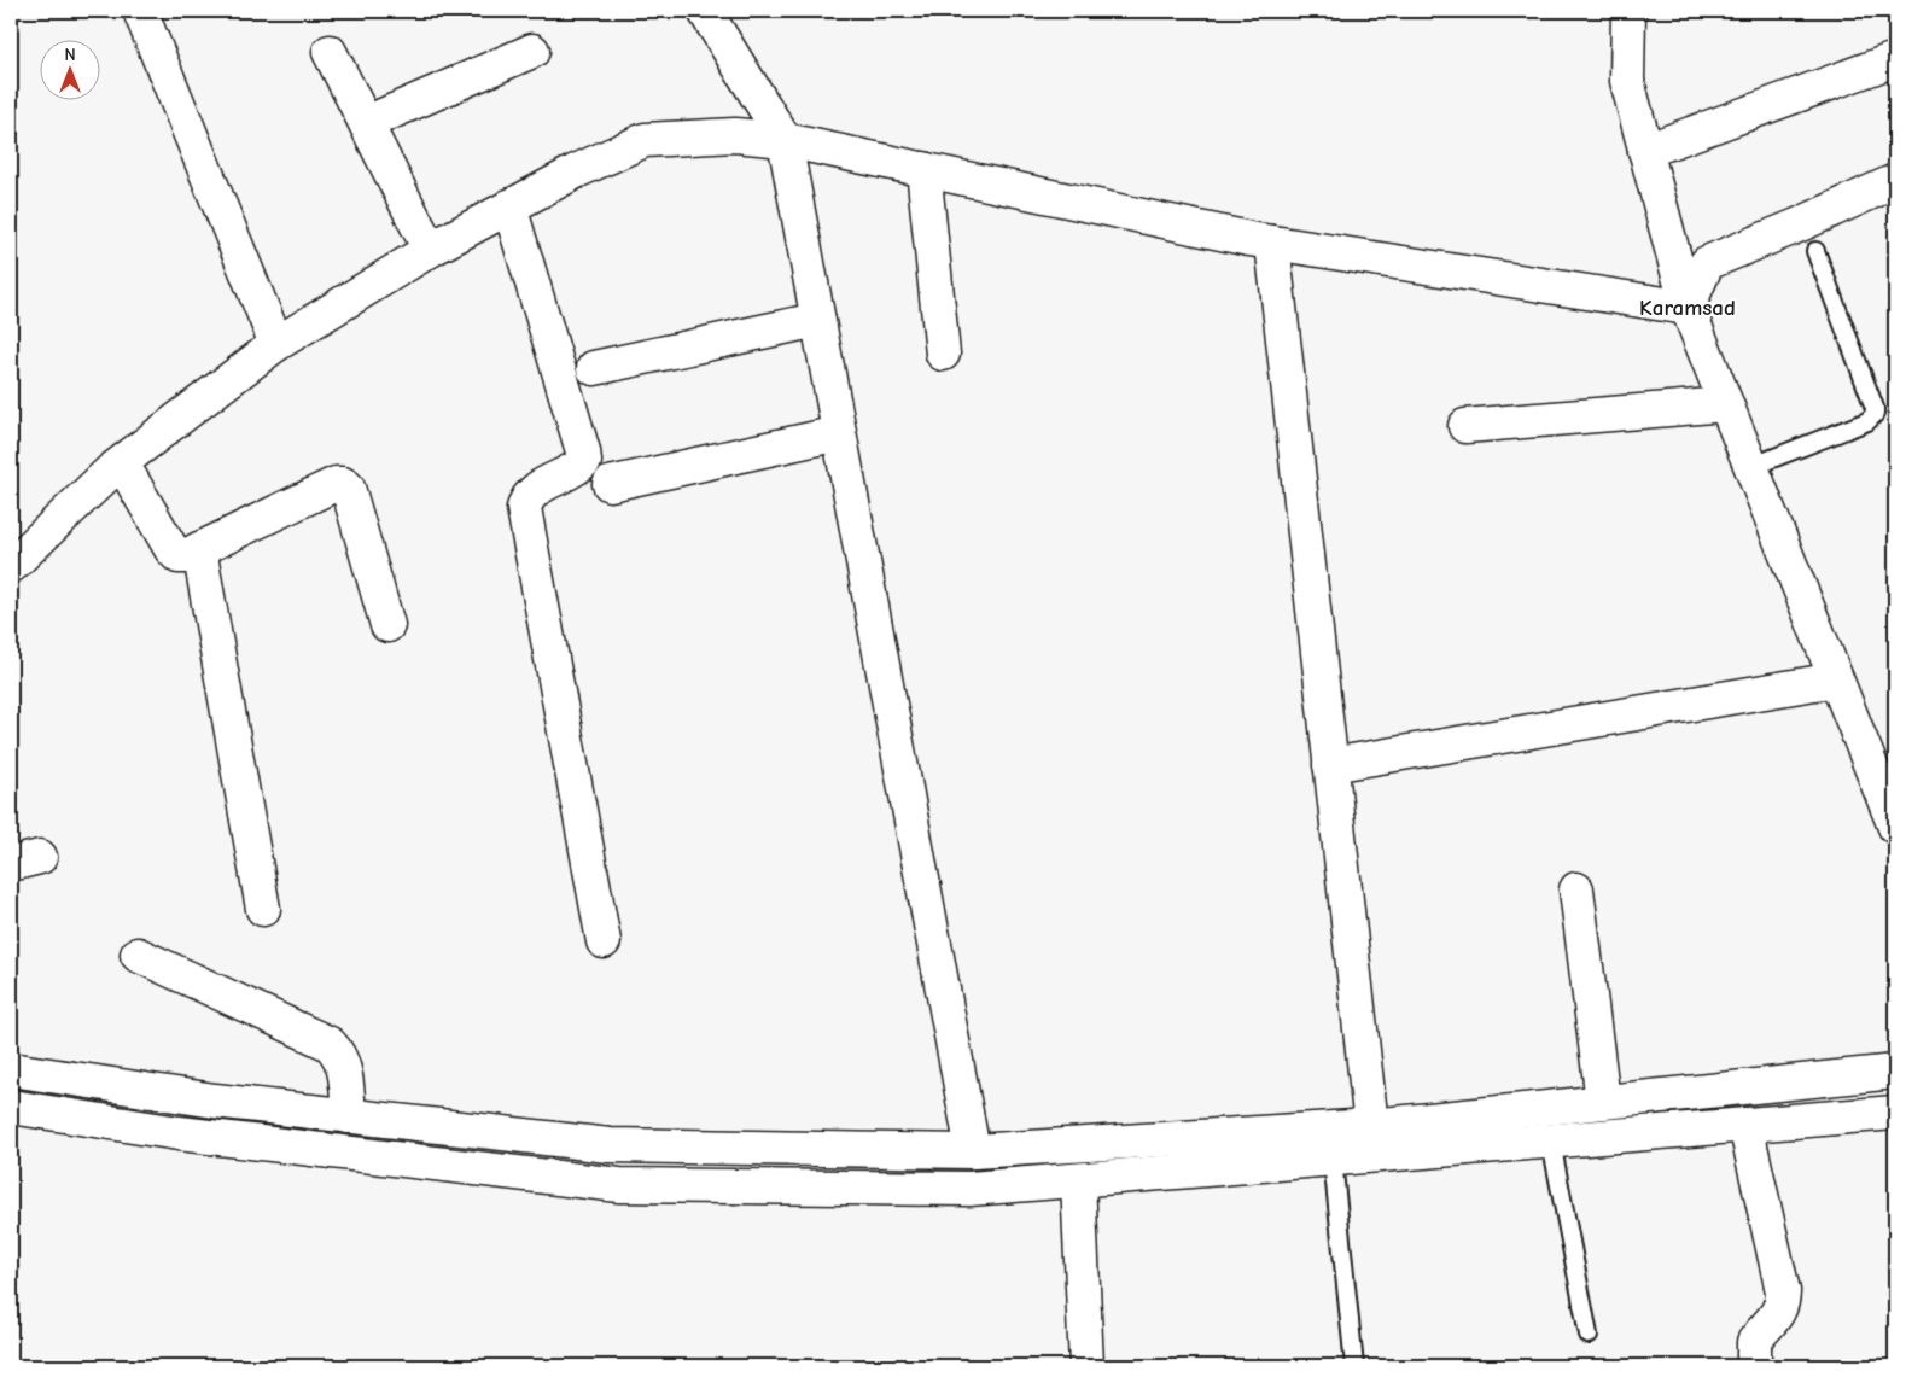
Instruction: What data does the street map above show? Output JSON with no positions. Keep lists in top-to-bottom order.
{
  "districts": ["Karamsad"],
  "north": "top"
}
